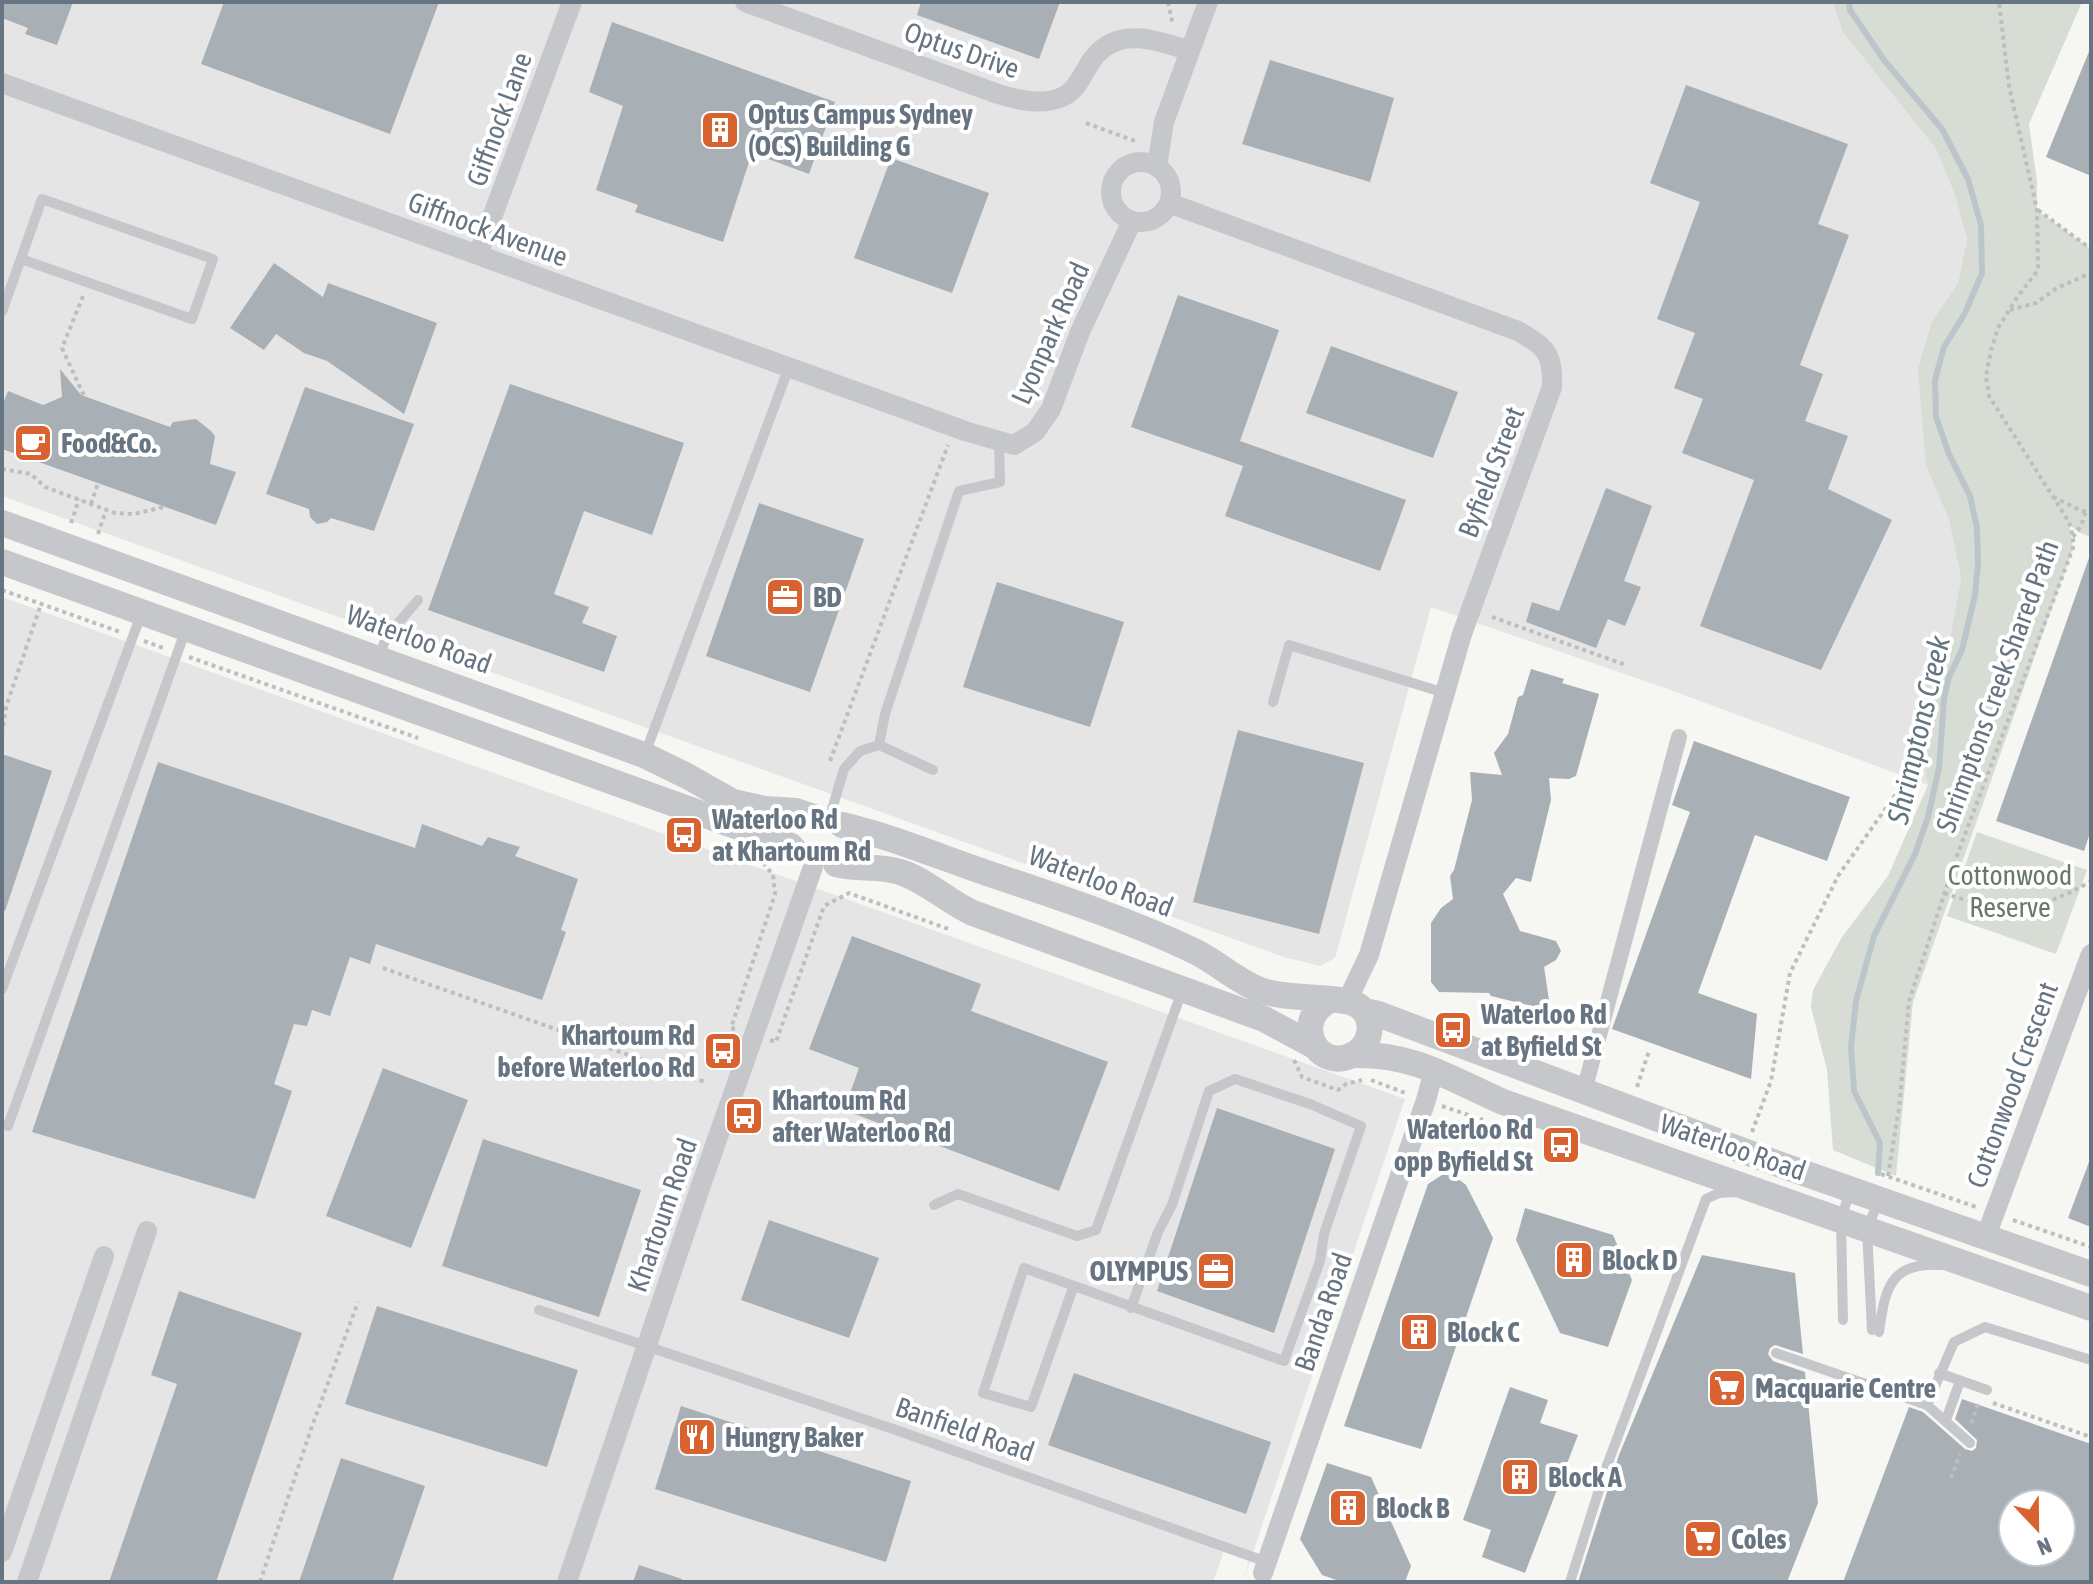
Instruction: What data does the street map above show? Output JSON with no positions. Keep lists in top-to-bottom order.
{
  "streets": {
    "street": [
      "Optus Drive",
      "Giffnock Lane",
      "Giffnock Avenue",
      "Lyonpark Road",
      "Byfield Street",
      "Waterloo Road",
      "Cottonwood Crescent",
      "Khartoum Road",
      "Banda Road"
    ],
    "lane": ["Banfield Road"],
    "path": ["Shrimptons Creek Shared Path"]
  },
  "crossings": [
    ["Giffnock Lane", "Giffnock Avenue"],
    ["Lyonpark Road", "Byfield Street"],
    ["Byfield Street", "Waterloo Road"],
    ["Waterloo Road", "Shrimptons Creek Shared Path"],
    ["Waterloo Road", "Cottonwood Crescent"],
    ["Waterloo Road", "Banda Road"],
    ["Khartoum Road", "Banfield Road"],
    ["Banda Road", "Banfield Road"]
  ],
  "water": ["Shrimptons Creek"],
  "parks": ["Cottonwood Reserve"],
  "places": {
    "building": [
      "Optus Campus Sydney (OCS) Building G",
      "Block D",
      "Block C",
      "Block A",
      "Block B"
    ],
    "cafe": ["Food&Co."],
    "office": ["BD", "OLYMPUS"],
    "bus stop": [
      "Waterloo Rd at Khartoum Rd",
      "Waterloo Rd at Byfield St",
      "Khartoum Rd before Waterloo Rd",
      "Khartoum Rd after Waterloo Rd",
      "Waterloo Rd opp Byfield St"
    ],
    "supermarket": ["Macquarie Centre", "Coles"],
    "restaurant": ["Hungry Baker"]
  },
  "north": "bottom"
}
